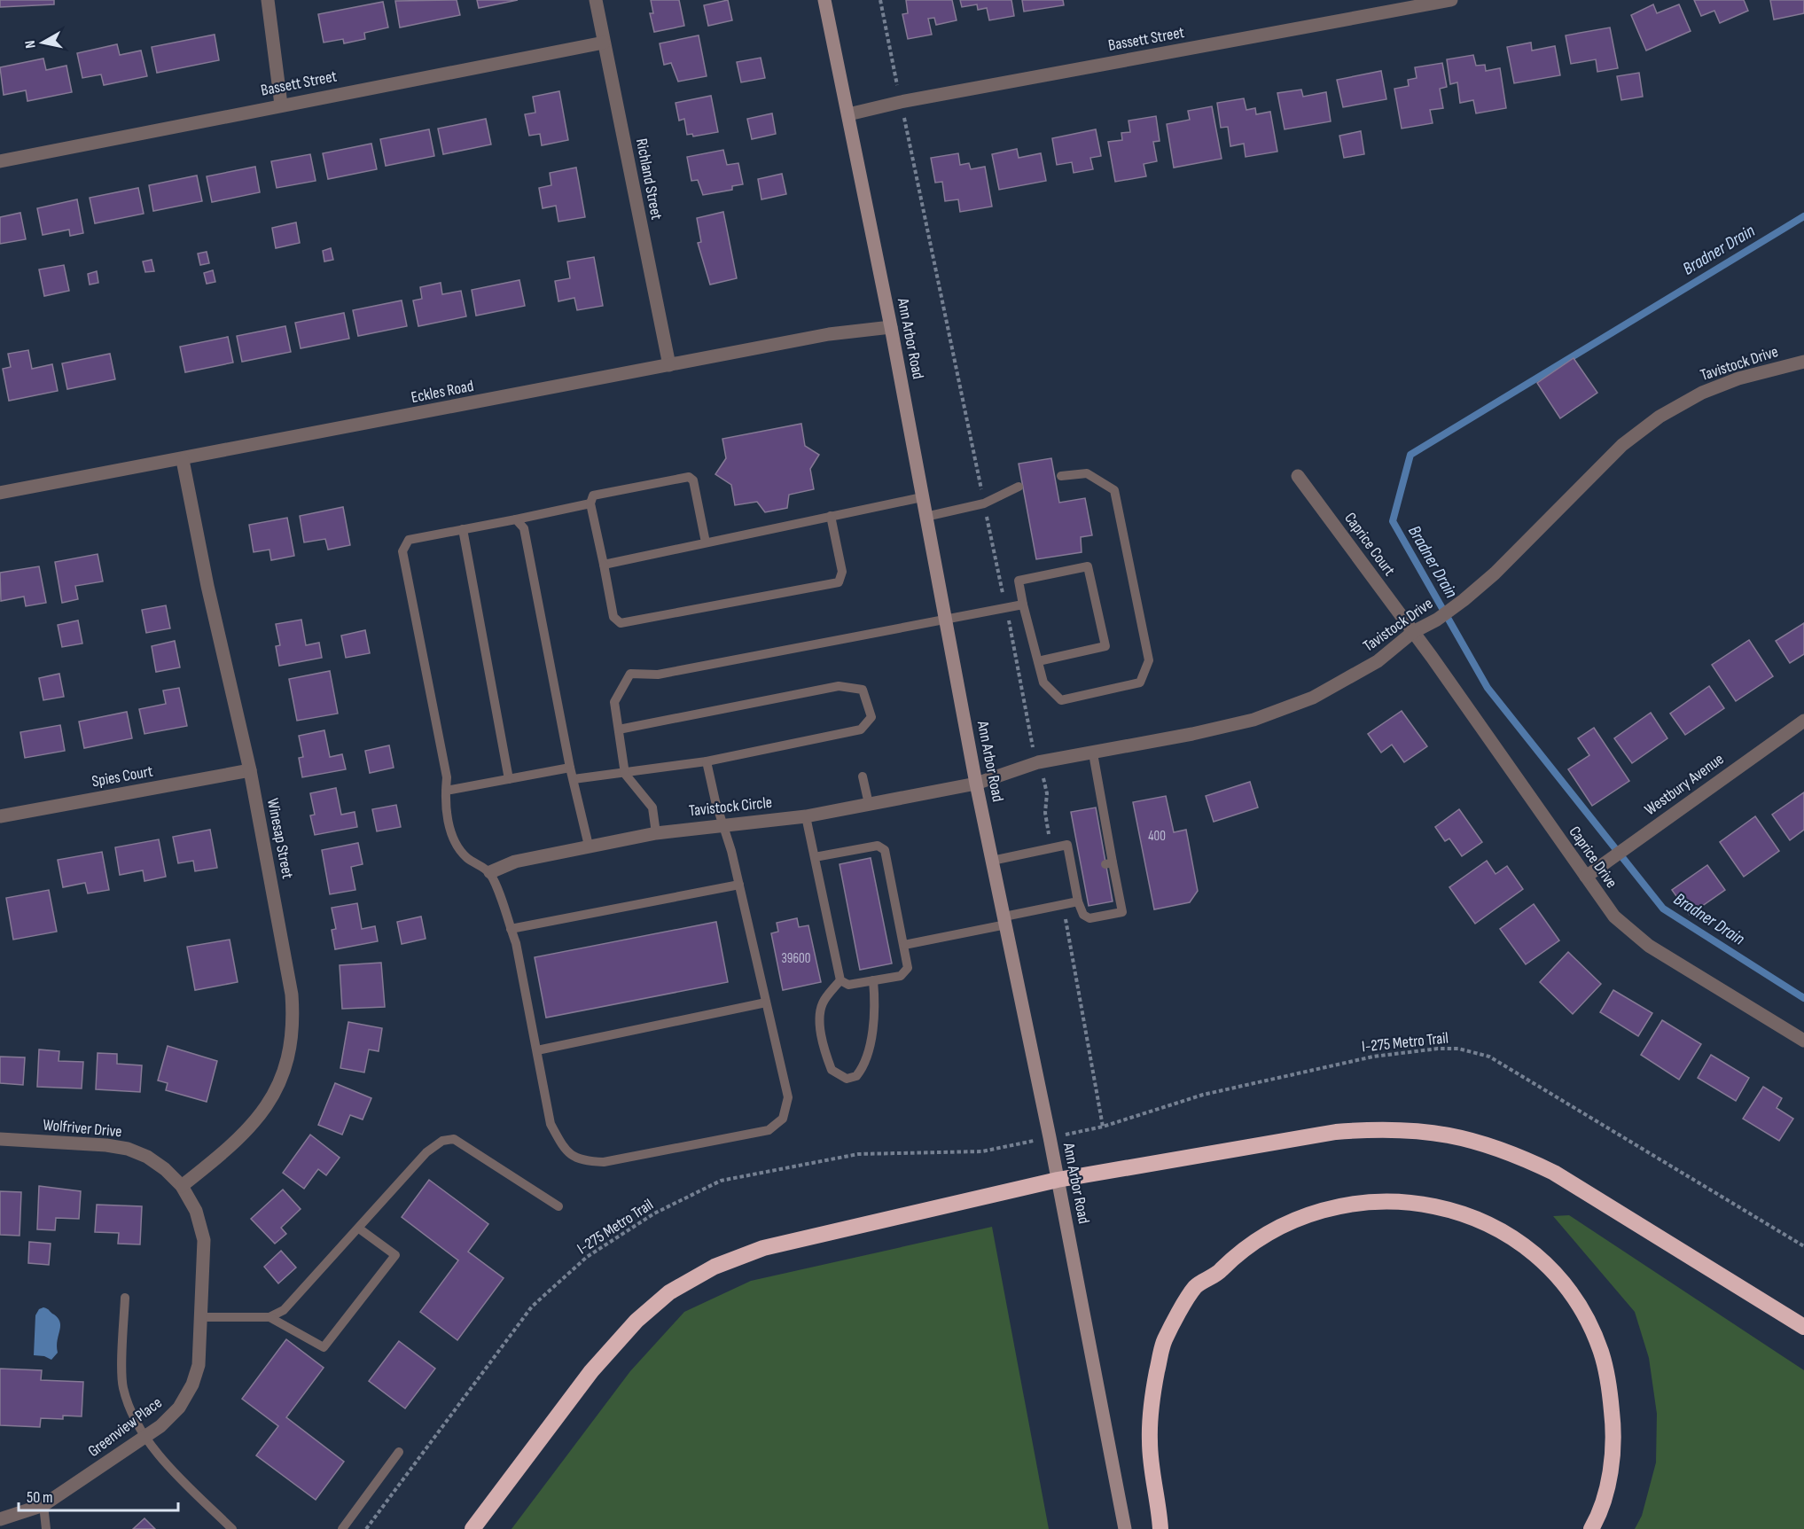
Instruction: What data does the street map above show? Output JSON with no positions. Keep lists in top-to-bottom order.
{
  "streets": {
    "main road": ["Ann Arbor Road"],
    "street": [
      "Bassett Street",
      "Richland Street",
      "Tavistock Drive",
      "Eckles Road",
      "Caprice Court",
      "Spies Court",
      "Westbury Avenue",
      "Tavistock Circle",
      "Winesap Street",
      "Caprice Drive",
      "Wolfriver Drive",
      "Greenview Place"
    ],
    "path": ["I-275 Metro Trail"]
  },
  "crossings": [
    ["Bassett Street", "Richland Street"],
    ["Bassett Street", "Ann Arbor Road"],
    ["Richland Street", "Eckles Road"],
    ["Ann Arbor Road", "Tavistock Drive"],
    ["Ann Arbor Road", "Eckles Road"],
    ["Ann Arbor Road", "Tavistock Circle"],
    ["Tavistock Drive", "Caprice Court"],
    ["Tavistock Drive", "Tavistock Circle"],
    ["Tavistock Drive", "Caprice Drive"],
    ["Eckles Road", "Winesap Street"],
    ["Caprice Court", "Caprice Drive"],
    ["Spies Court", "Winesap Street"],
    ["Westbury Avenue", "Caprice Drive"],
    ["Winesap Street", "Wolfriver Drive"],
    ["Winesap Street", "Greenview Place"],
    ["Wolfriver Drive", "Greenview Place"]
  ],
  "water": ["Bradner Drain"],
  "house_numbers": ["400", "39600"],
  "scale_bar": "50 m",
  "north": "left"
}
